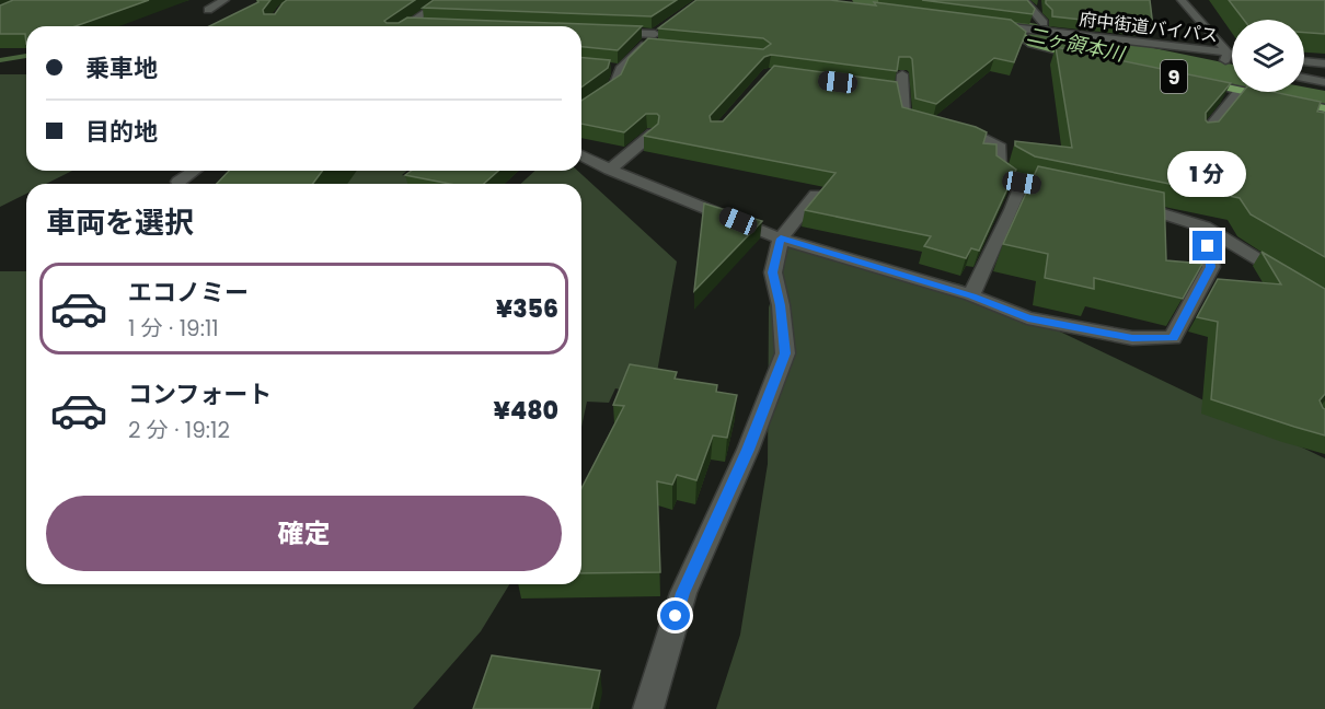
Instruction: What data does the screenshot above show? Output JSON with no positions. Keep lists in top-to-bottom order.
{
  "streets": {
    "main road": ["9"],
    "street": ["府中街道バイパス"]
  },
  "water": ["二ヶ領本川"],
  "page": {
    "banner": ["乗車地", "目的地"],
    "bubble": "1 分",
    "heading": "車両を選択",
    "list": [
      {
        "name": "エコノミー",
        "note": "1 分 · 19:11",
        "value": "¥356"
      },
      {
        "name": "コンフォート",
        "note": "2 分 · 19:12",
        "value": "¥480"
      }
    ],
    "buttons": "確定"
  }
}
